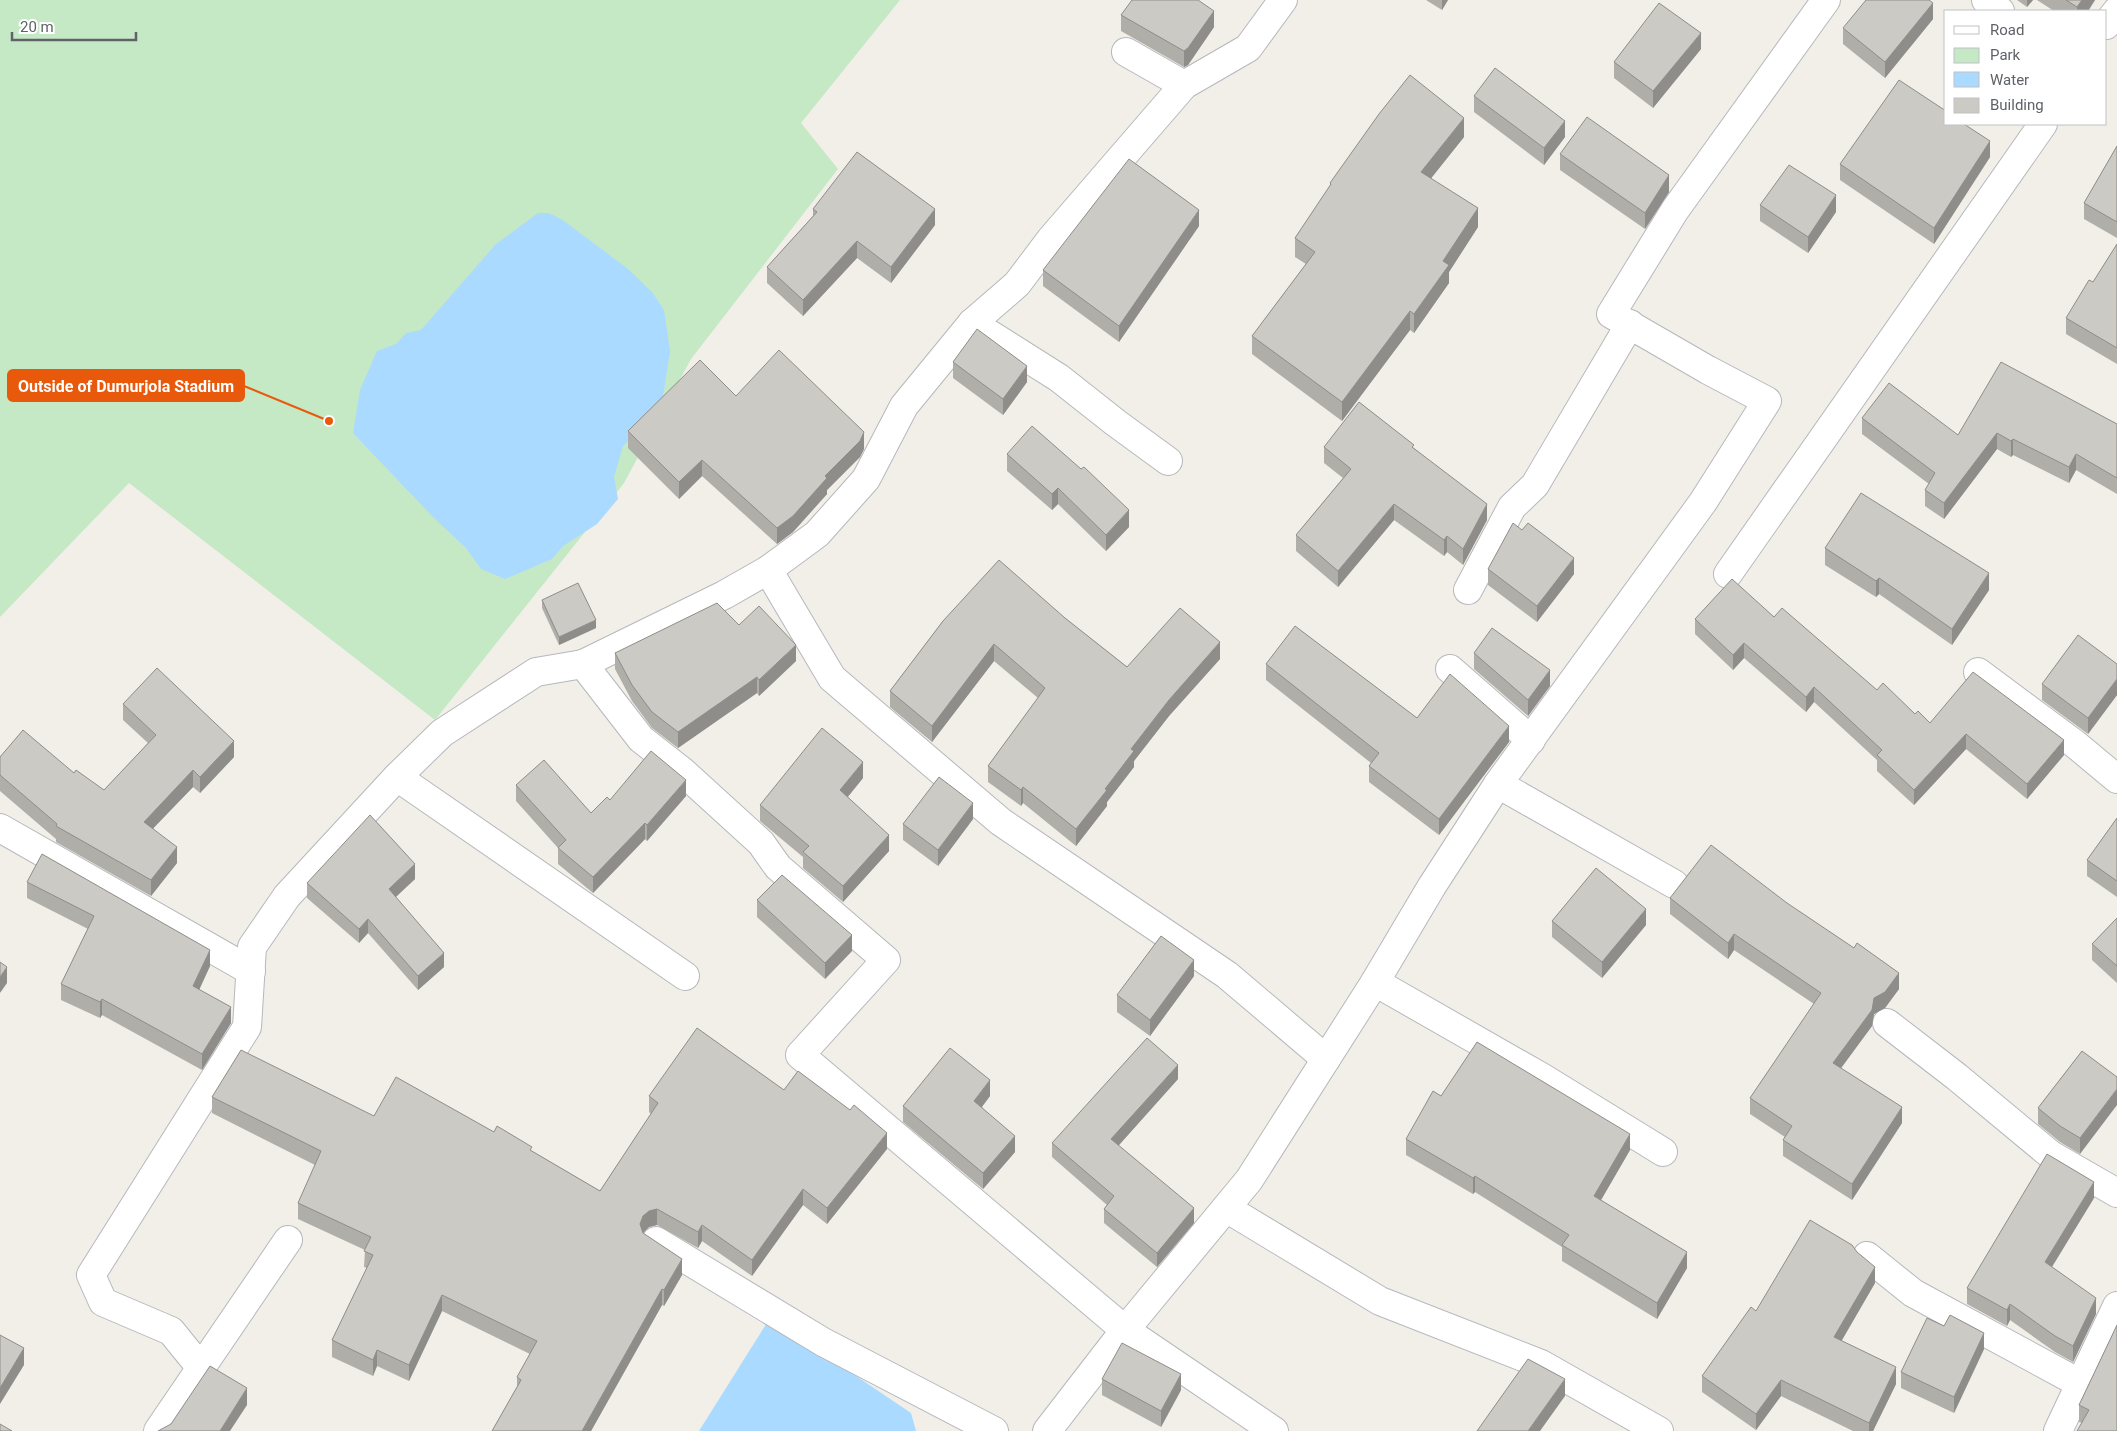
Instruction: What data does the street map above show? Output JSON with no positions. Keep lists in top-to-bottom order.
{
  "places": ["Outside of Dumurjola Stadium"],
  "legend": [
    "Road",
    "Park",
    "Water",
    "Building"
  ],
  "scale_bar": "20 m"
}
